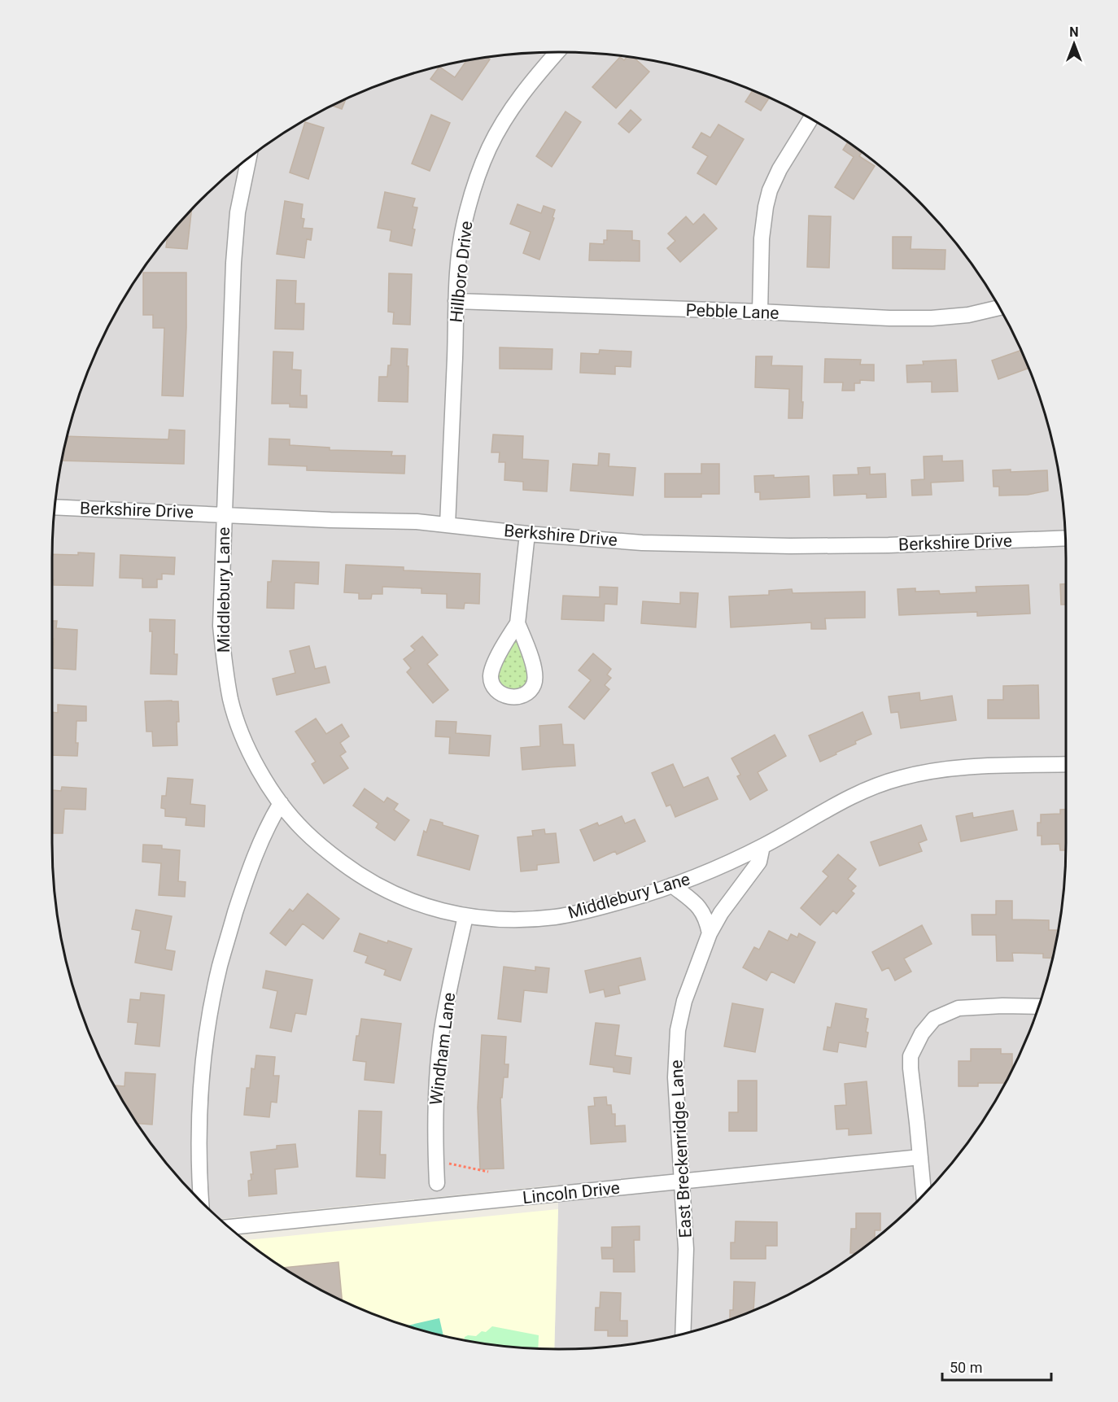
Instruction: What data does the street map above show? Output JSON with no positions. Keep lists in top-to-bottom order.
{
  "streets": {
    "street": [
      "Hillboro Drive",
      "Pebble Lane",
      "Berkshire Drive",
      "Middlebury Lane",
      "Windham Lane",
      "East Breckenridge Lane",
      "Lincoln Drive"
    ]
  },
  "crossings": [
    ["Hillboro Drive", "Pebble Lane"],
    ["Hillboro Drive", "Berkshire Drive"],
    ["Berkshire Drive", "Middlebury Lane"],
    ["Middlebury Lane", "Windham Lane"],
    ["Middlebury Lane", "East Breckenridge Lane"],
    ["East Breckenridge Lane", "Lincoln Drive"]
  ],
  "scale_bar": "50 m",
  "north": "top"
}
